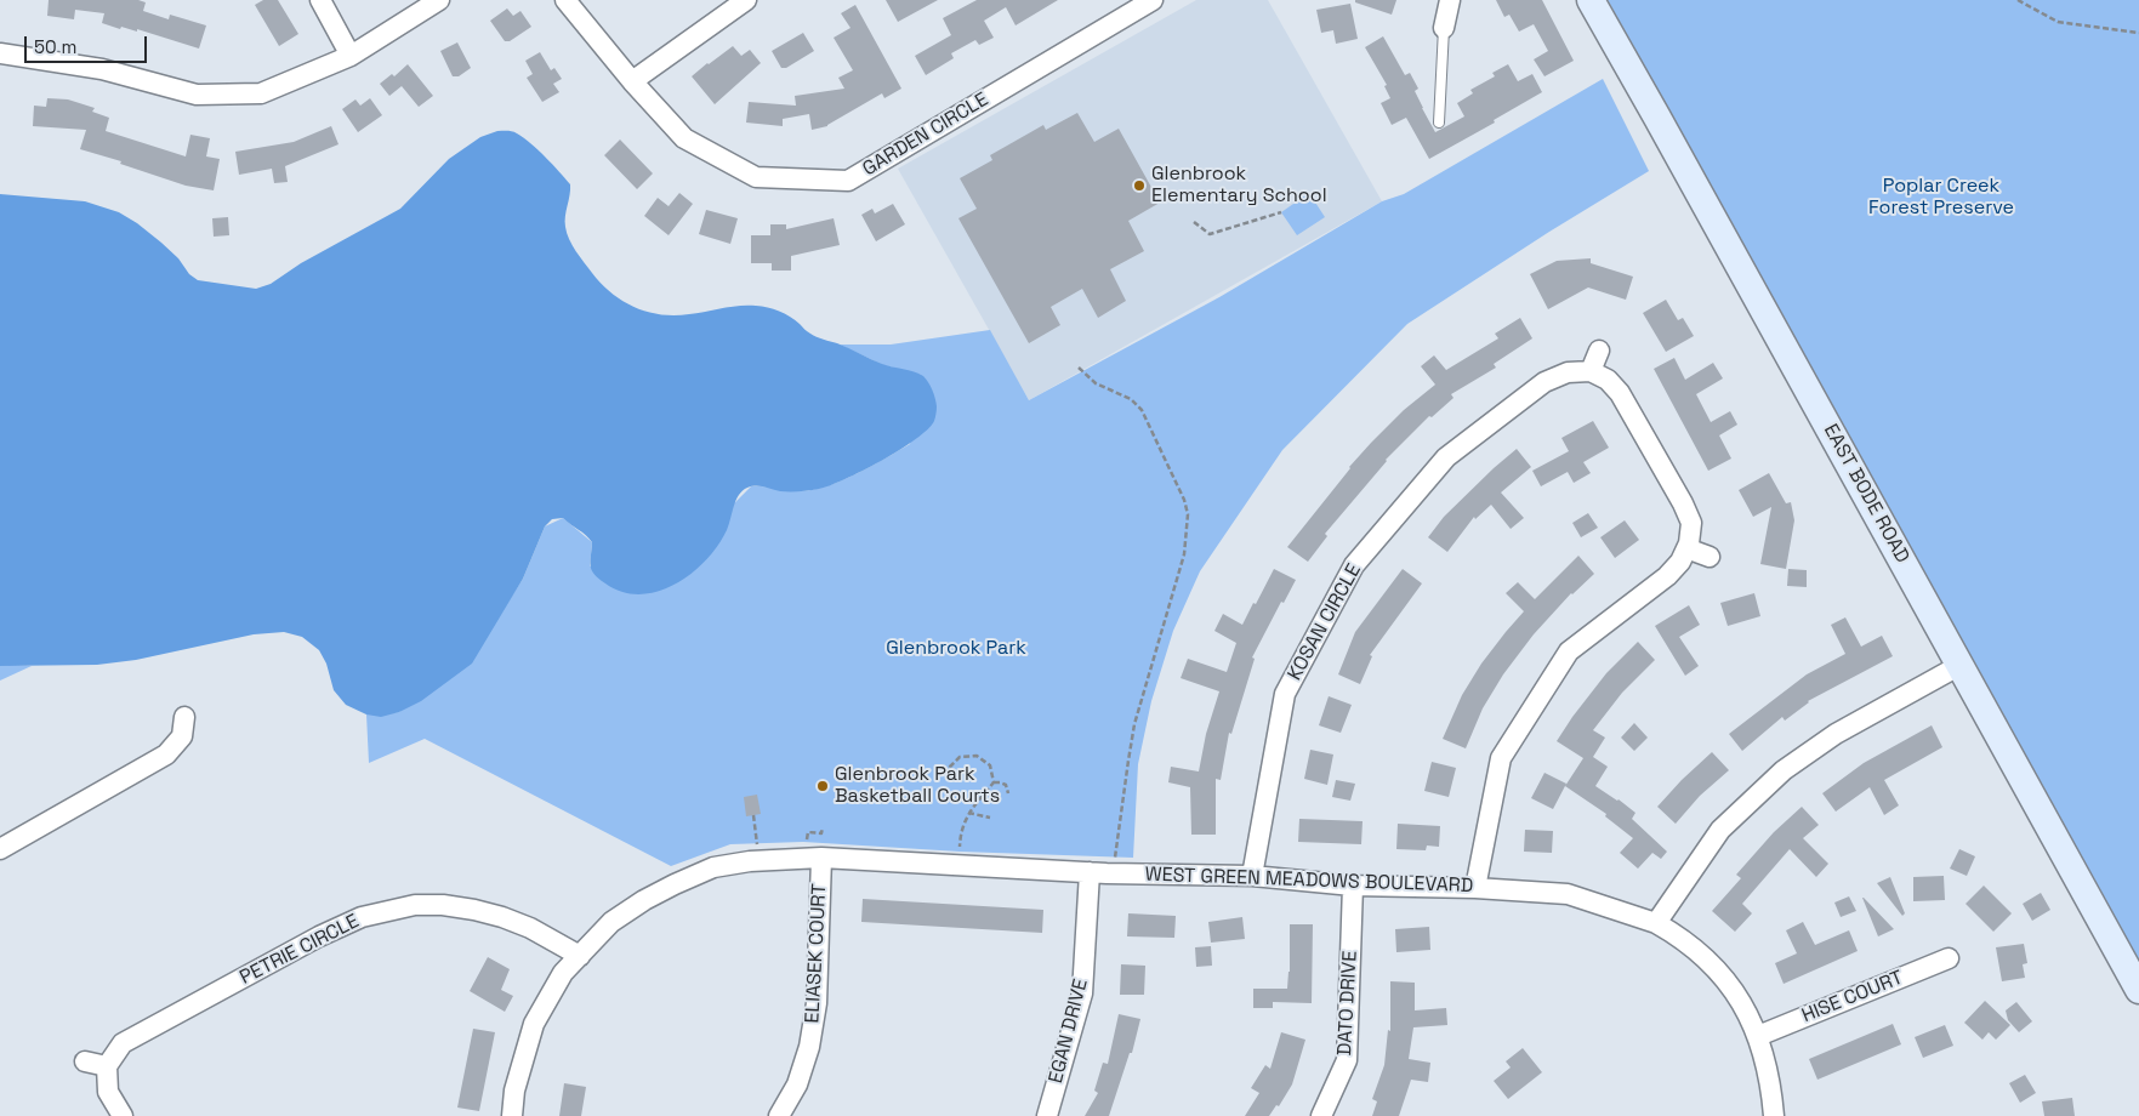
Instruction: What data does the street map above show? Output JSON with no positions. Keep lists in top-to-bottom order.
{
  "streets": {
    "street": [
      "GARDEN CIRCLE",
      "EAST BODE ROAD",
      "KOSAN CIRCLE",
      "WEST GREEN MEADOWS BOULEVARD",
      "PETRIE CIRCLE",
      "ELIASEK COURT",
      "HISE COURT",
      "DATO DRIVE",
      "EGAN DRIVE"
    ]
  },
  "crossings": [
    ["KOSAN CIRCLE", "WEST GREEN MEADOWS BOULEVARD"],
    ["WEST GREEN MEADOWS BOULEVARD", "PETRIE CIRCLE"],
    ["WEST GREEN MEADOWS BOULEVARD", "ELIASEK COURT"],
    ["WEST GREEN MEADOWS BOULEVARD", "HISE COURT"],
    ["WEST GREEN MEADOWS BOULEVARD", "DATO DRIVE"],
    ["WEST GREEN MEADOWS BOULEVARD", "EGAN DRIVE"]
  ],
  "parks": ["Poplar Creek Forest Preserve", "Glenbrook Park"],
  "places": ["Glenbrook Elementary School", "Glenbrook Park Basketball Courts"],
  "scale_bar": "50 m"
}
